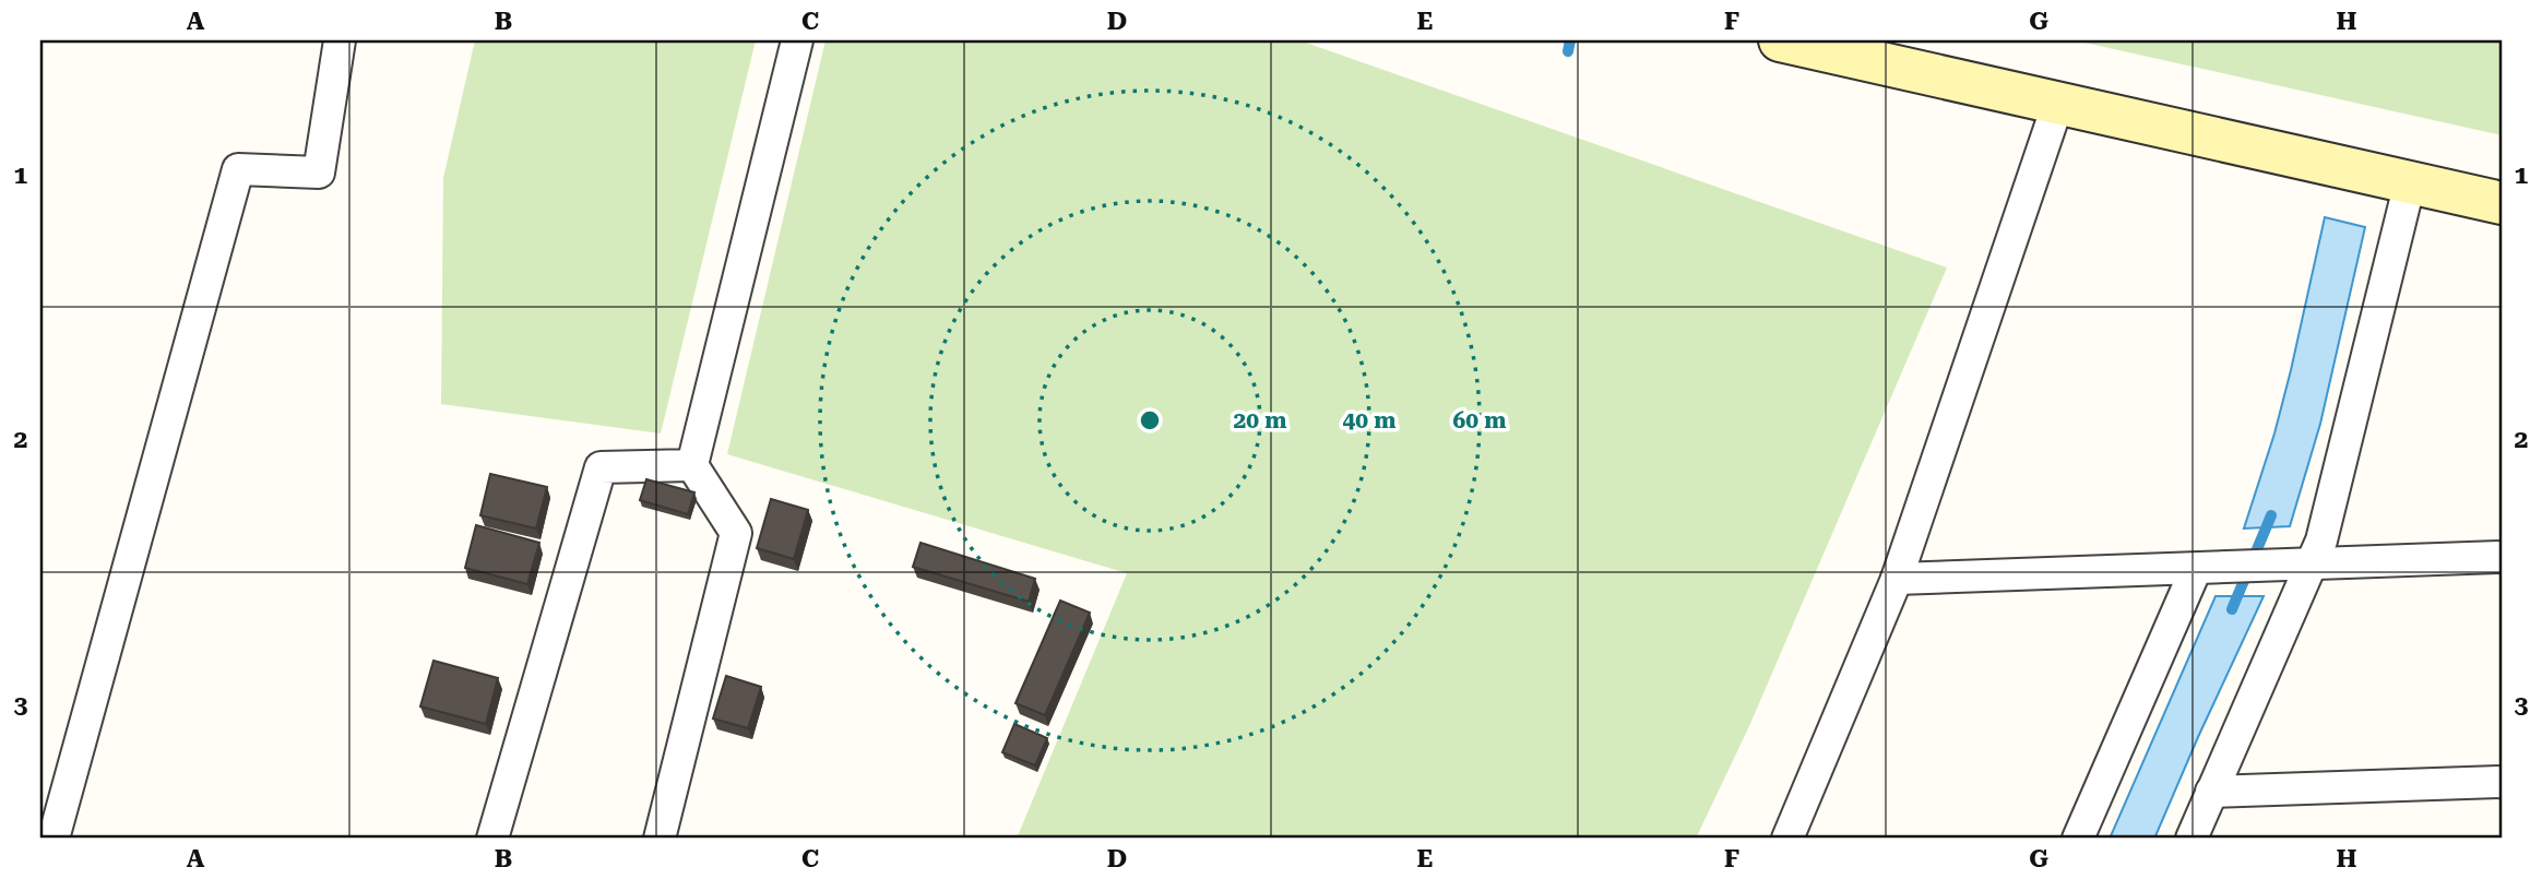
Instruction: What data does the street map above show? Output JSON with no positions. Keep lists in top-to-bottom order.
{
  "grid": {
    "columns": [
      "A",
      "B",
      "C",
      "D",
      "E",
      "F",
      "G",
      "H"
    ],
    "rows": ["1", "2", "3"]
  },
  "rings": ["20 m", "40 m", "60 m"]
}
